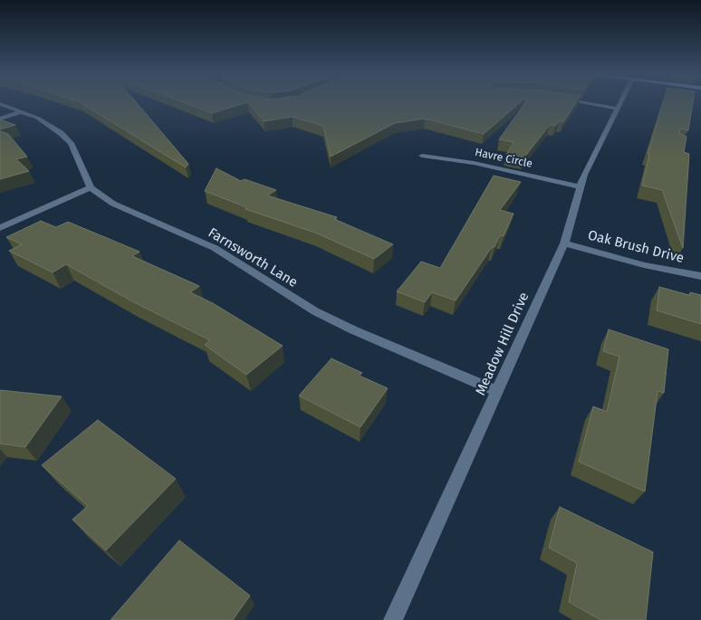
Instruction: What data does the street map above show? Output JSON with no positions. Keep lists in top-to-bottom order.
{
  "streets": {
    "street": [
      "Havre Circle",
      "Oak Brush Drive",
      "Farnsworth Lane",
      "Meadow Hill Drive"
    ]
  },
  "crossings": [
    ["Havre Circle", "Meadow Hill Drive"],
    ["Oak Brush Drive", "Meadow Hill Drive"],
    ["Farnsworth Lane", "Meadow Hill Drive"]
  ]
}
